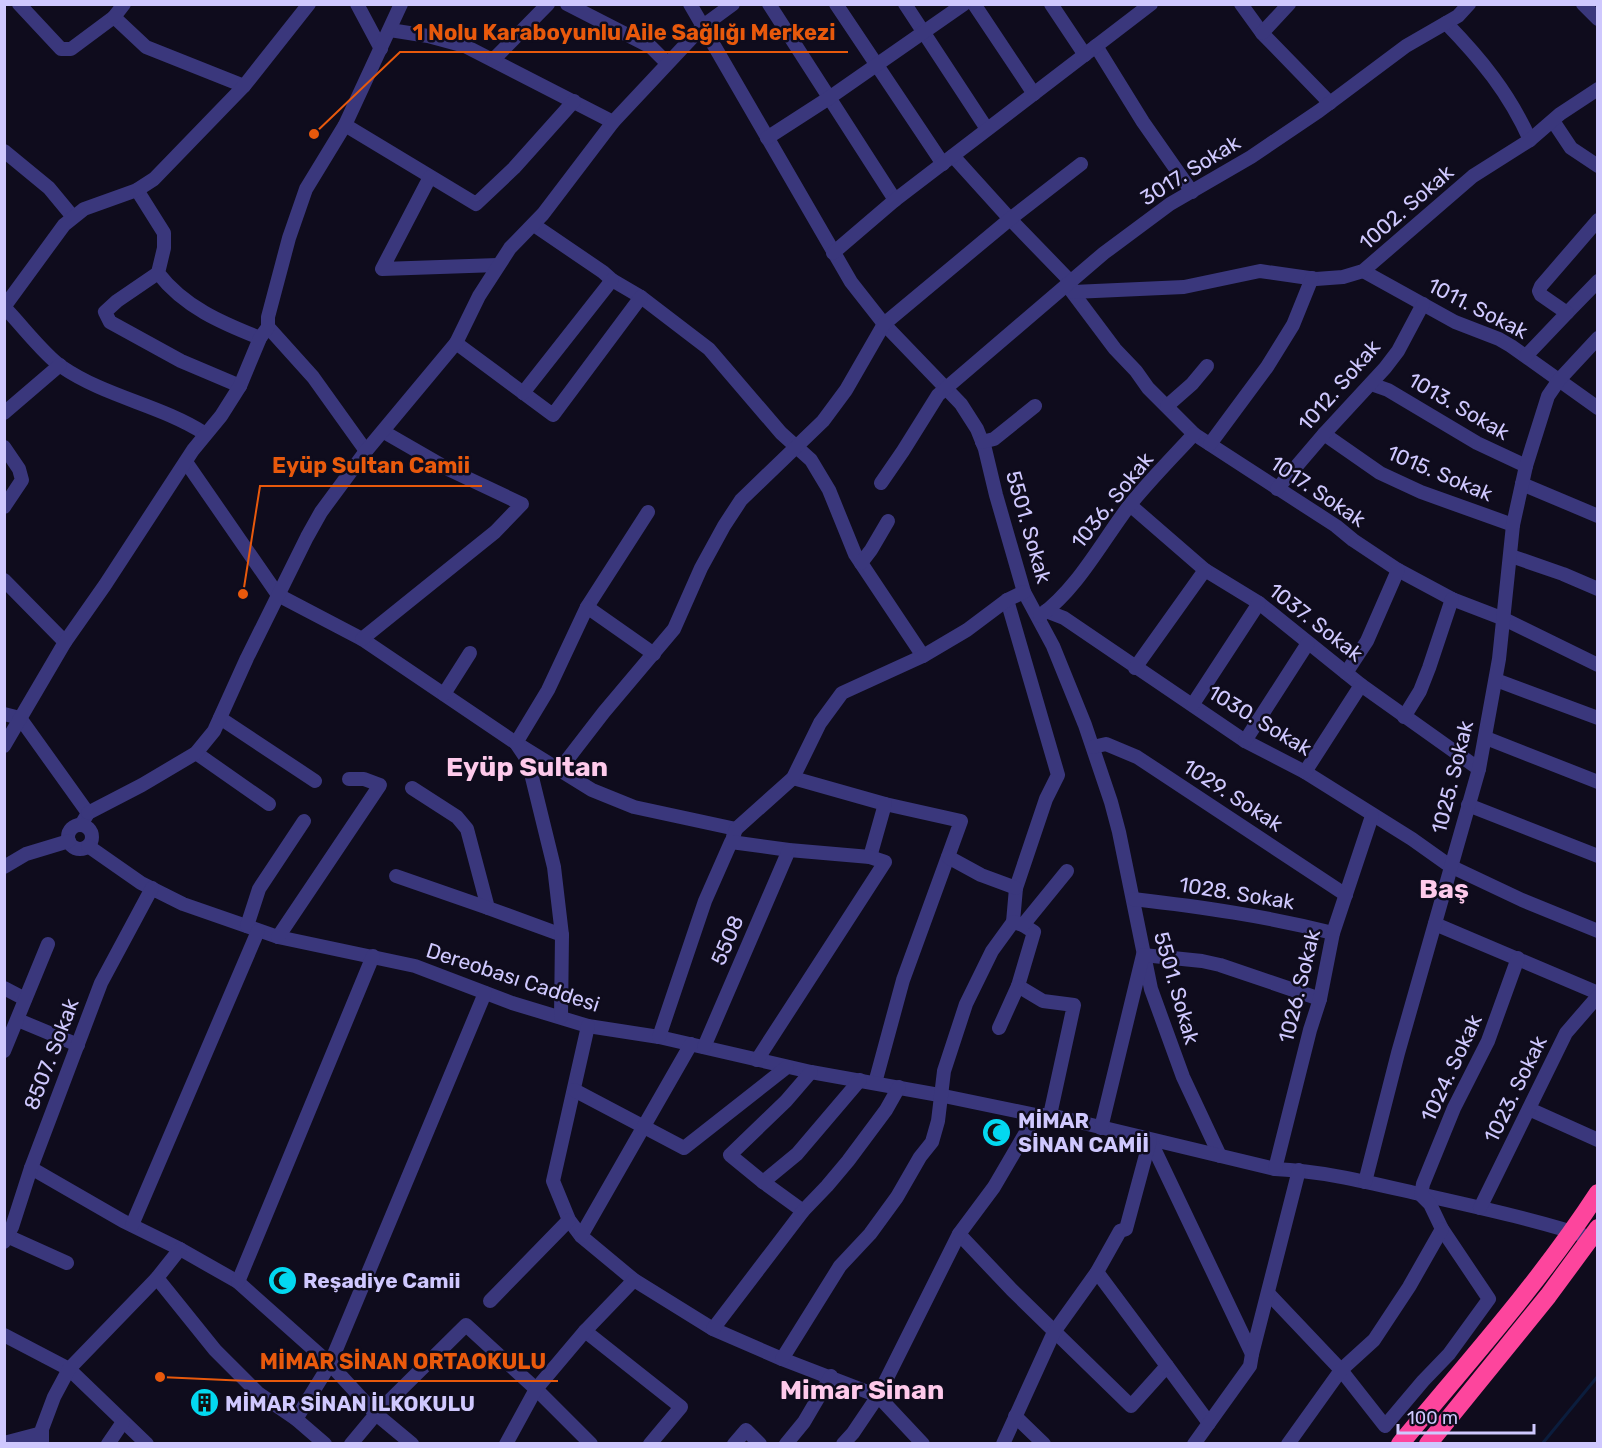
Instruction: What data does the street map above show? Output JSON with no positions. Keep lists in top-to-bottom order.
{
  "streets": {
    "street": [
      "3017. Sokak",
      "1002. Sokak",
      "1011. Sokak",
      "1012. Sokak",
      "1013. Sokak",
      "1015. Sokak",
      "1017. Sokak",
      "1036. Sokak",
      "5501. Sokak",
      "1037. Sokak",
      "1030. Sokak",
      "1025. Sokak",
      "1029. Sokak",
      "1028. Sokak",
      "5508",
      "Dereobası Caddesi",
      "1026. Sokak",
      "8507. Sokak",
      "1024. Sokak",
      "1023. Sokak"
    ]
  },
  "crossings": [
    ["3017. Sokak", "1002. Sokak"],
    ["3017. Sokak", "1017. Sokak"],
    ["3017. Sokak", "5501. Sokak"],
    ["1002. Sokak", "1011. Sokak"],
    ["1002. Sokak", "1017. Sokak"],
    ["1011. Sokak", "1012. Sokak"],
    ["1011. Sokak", "1025. Sokak"],
    ["1012. Sokak", "1013. Sokak"],
    ["1012. Sokak", "1015. Sokak"],
    ["1012. Sokak", "1017. Sokak"],
    ["1013. Sokak", "1025. Sokak"],
    ["1015. Sokak", "1025. Sokak"],
    ["1017. Sokak", "1036. Sokak"],
    ["1017. Sokak", "1025. Sokak"],
    ["1036. Sokak", "5501. Sokak"],
    ["1036. Sokak", "1037. Sokak"],
    ["1036. Sokak", "1030. Sokak"],
    ["5501. Sokak", "1030. Sokak"],
    ["5501. Sokak", "1029. Sokak"],
    ["5501. Sokak", "1028. Sokak"],
    ["5501. Sokak", "Dereobası Caddesi"],
    ["1037. Sokak", "1025. Sokak"],
    ["1030. Sokak", "1025. Sokak"],
    ["1030. Sokak", "1026. Sokak"],
    ["1025. Sokak", "Dereobası Caddesi"],
    ["1029. Sokak", "1026. Sokak"],
    ["1028. Sokak", "1026. Sokak"],
    ["5508", "Dereobası Caddesi"],
    ["Dereobası Caddesi", "1026. Sokak"],
    ["Dereobası Caddesi", "8507. Sokak"],
    ["Dereobası Caddesi", "1024. Sokak"],
    ["Dereobası Caddesi", "1023. Sokak"]
  ],
  "districts": ["Eyüp Sultan", "Baş", "Mimar Sinan"],
  "places": {
    "other": ["1 Nolu Karaboyunlu Aile Sağlığı Merkezi", "Eyüp Sultan Camii", "MİMAR SİNAN ORTAOKULU"],
    "mosque": ["MİMAR SİNAN CAMİİ", "Reşadiye Camii"],
    "building": ["MİMAR SİNAN İLKOKULU"]
  },
  "scale_bar": "100 m"
}
